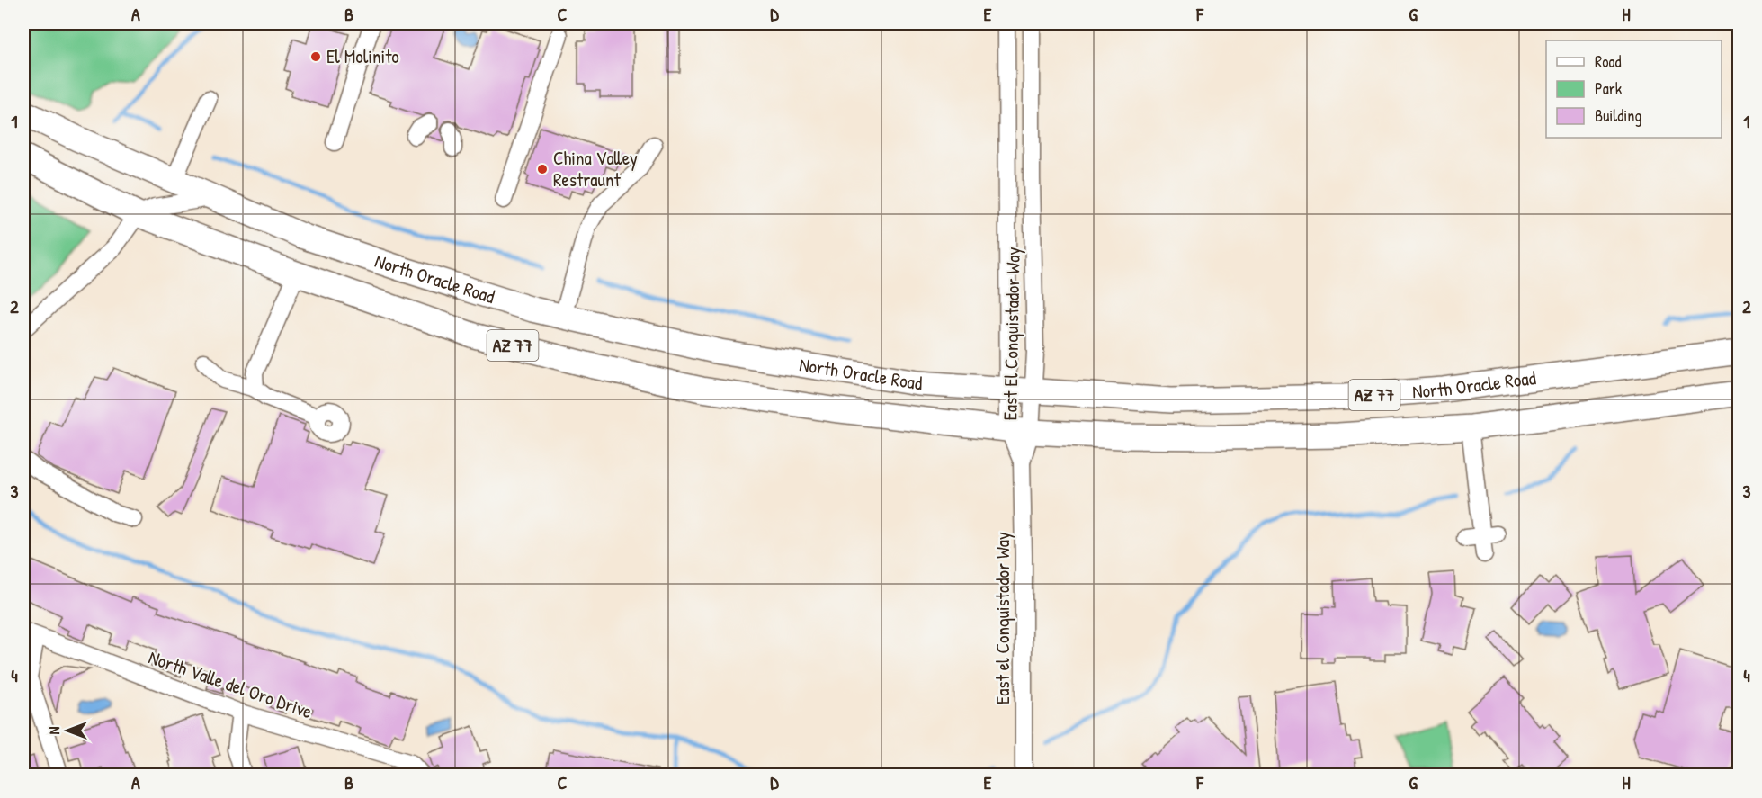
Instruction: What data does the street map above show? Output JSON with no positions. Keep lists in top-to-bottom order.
{
  "streets": {
    "highway": ["North Oracle Road", "AZ 77"],
    "street": ["East El Conquistador Way", "East el Conquistador Way", "North Valle del Oro Drive"]
  },
  "crossings": [
    ["North Oracle Road", "East El Conquistador Way"],
    ["East El Conquistador Way", "East el Conquistador Way"]
  ],
  "places": ["El Molinito", "China Valley Restraunt"],
  "legend": ["Road", "Park", "Building"],
  "north": "left",
  "grid": {
    "columns": [
      "A",
      "B",
      "C",
      "D",
      "E",
      "F",
      "G",
      "H"
    ],
    "rows": [
      "1",
      "2",
      "3",
      "4"
    ]
  }
}
